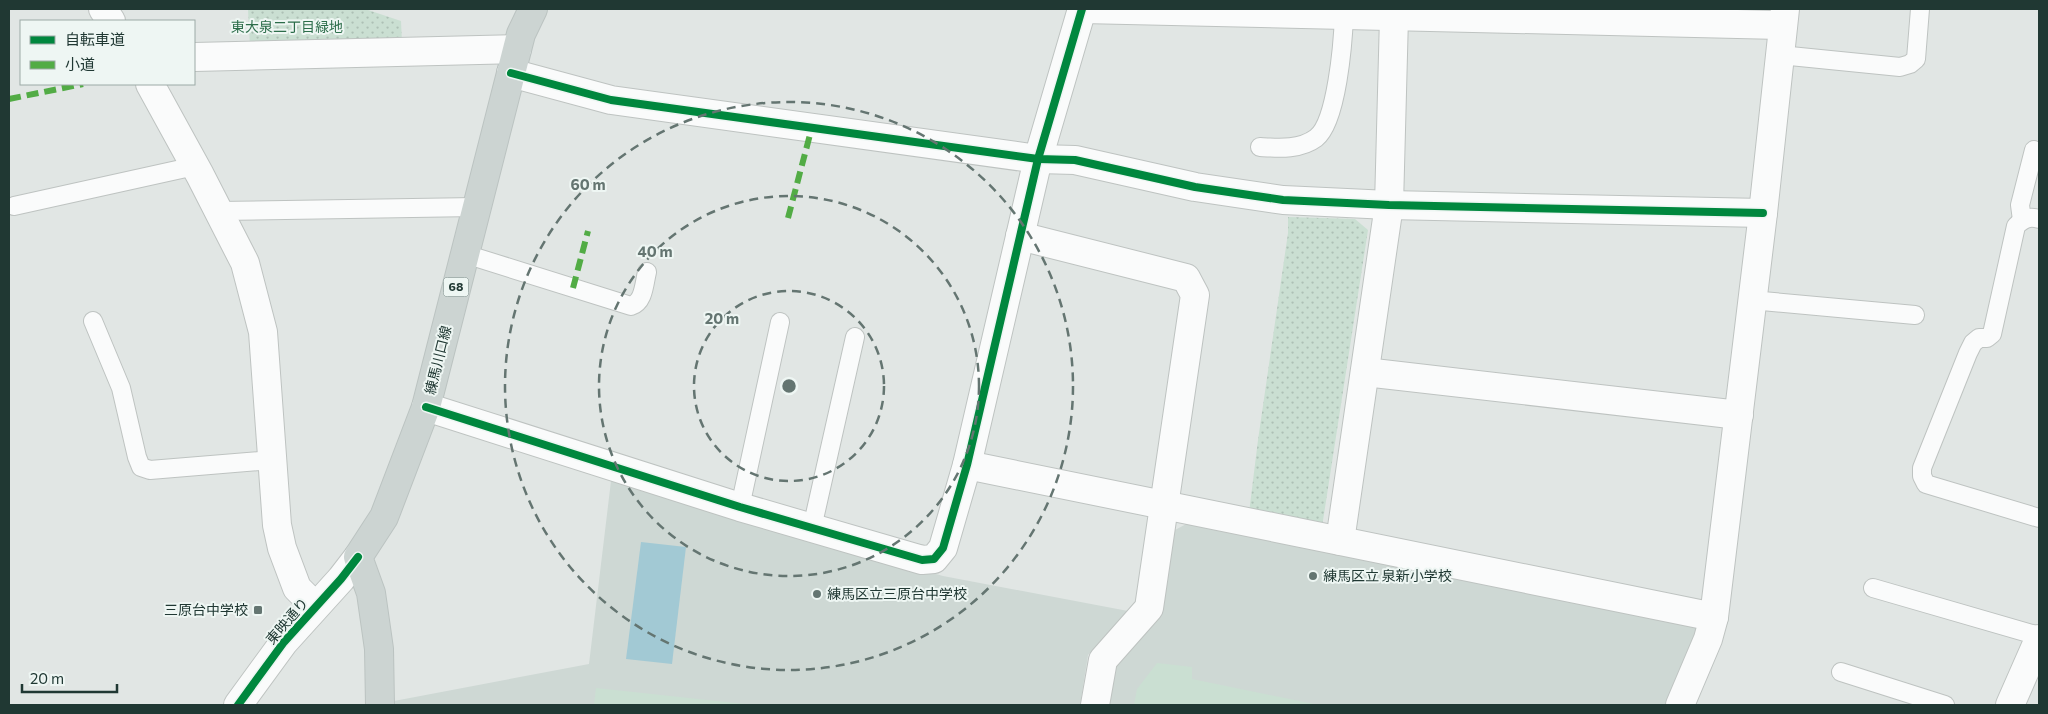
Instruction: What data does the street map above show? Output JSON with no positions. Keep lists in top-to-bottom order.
{
  "streets": {
    "main road": ["68", "練馬川口線"],
    "street": ["東映通り"]
  },
  "crossings": [
    ["練馬川口線", "東映通り"]
  ],
  "parks": ["東大泉二丁目緑地"],
  "places": {
    "other": ["練馬区立 泉新小学校", "練馬区立三原台中学校"],
    "transit": ["三原台中学校"]
  },
  "legend": ["自転車道", "小道"],
  "scale_bar": "20 m",
  "rings": ["60 m", "40 m", "20 m"]
}
